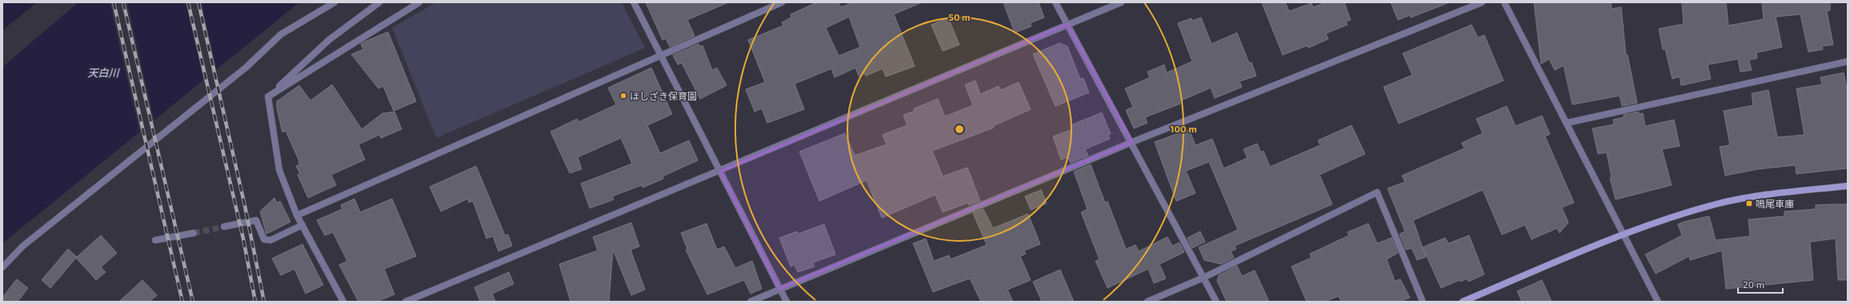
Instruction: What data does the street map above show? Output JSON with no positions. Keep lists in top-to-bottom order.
{
  "water": ["天白川"],
  "places": {
    "other": ["ほしざき保育園"],
    "transit": ["鳴尾車庫"]
  },
  "scale_bar": "20 m",
  "rings": ["50 m", "100 m"]
}
